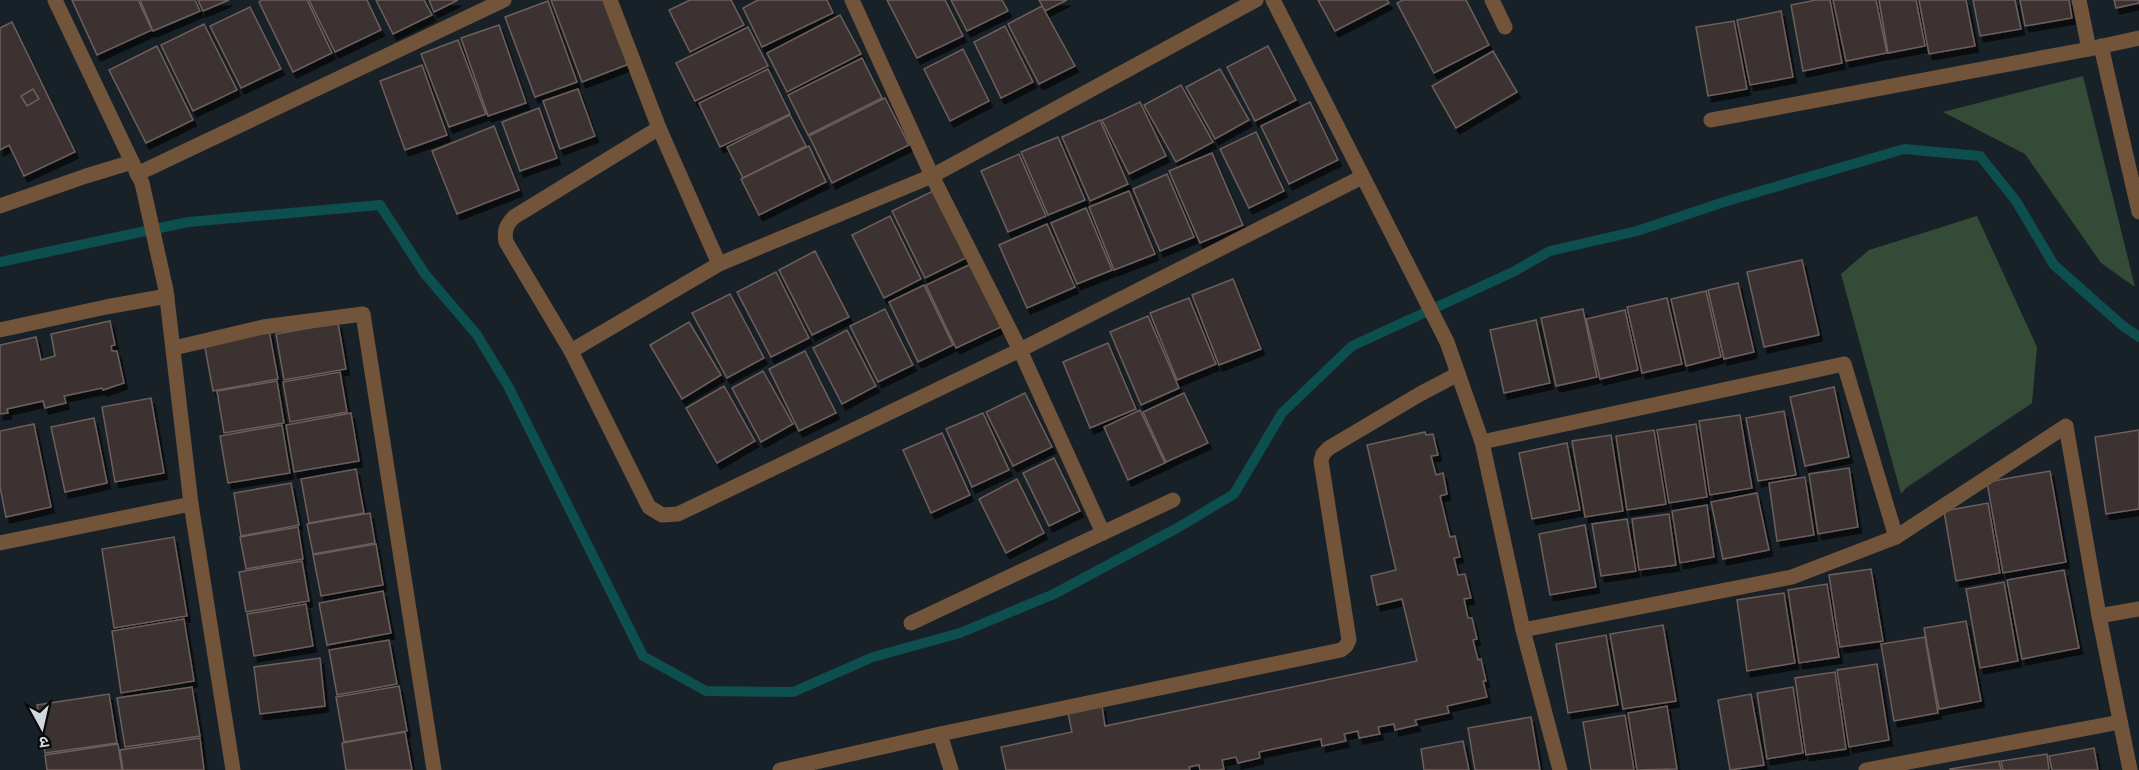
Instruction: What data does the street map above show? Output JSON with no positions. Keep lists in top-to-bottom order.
{
  "north": "bottom"
}
